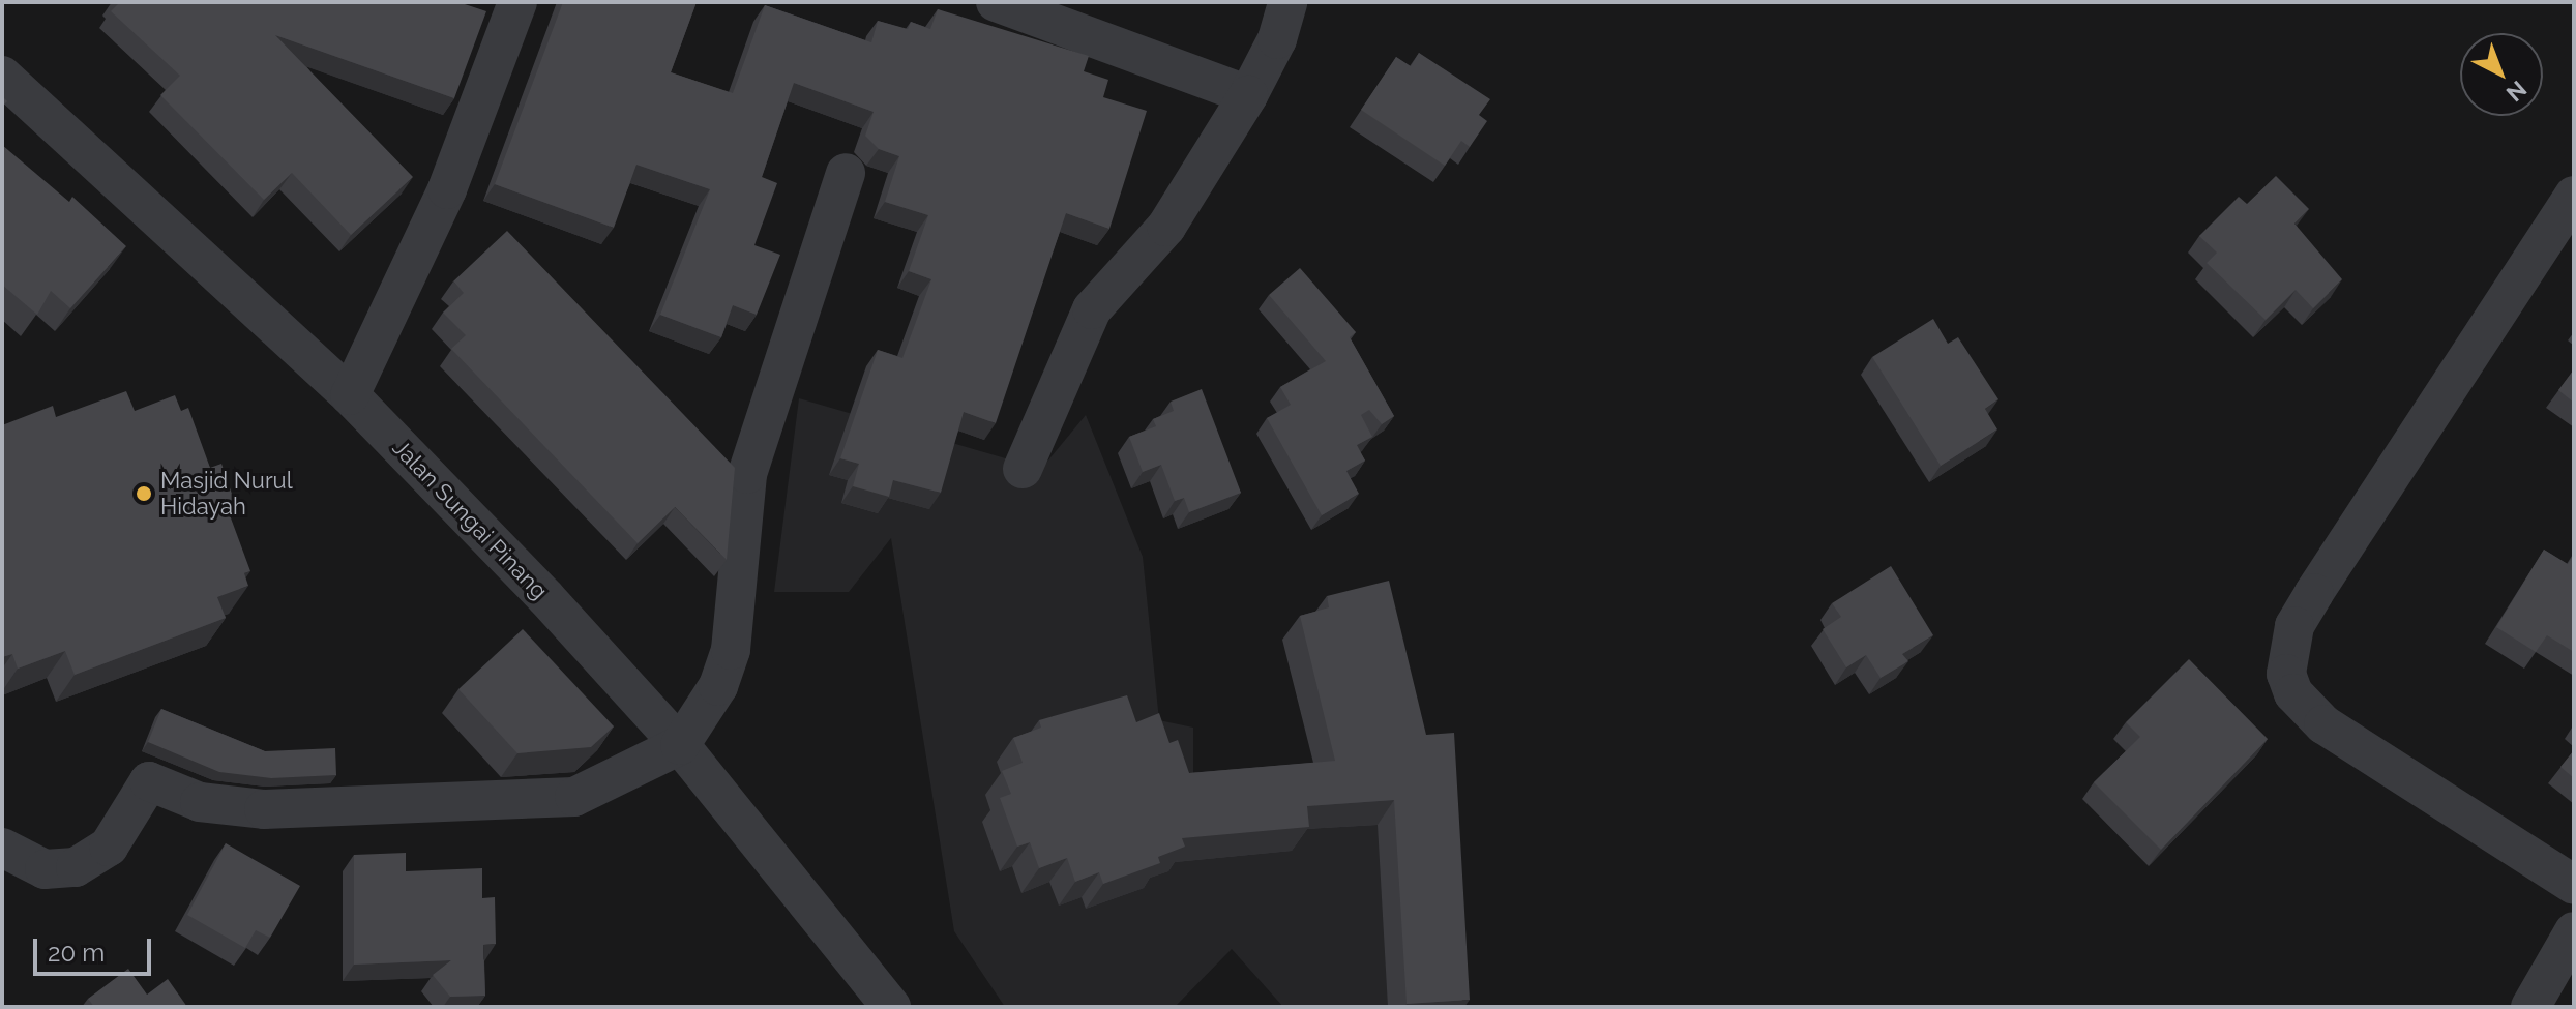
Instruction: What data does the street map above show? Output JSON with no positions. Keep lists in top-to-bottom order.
{
  "streets": {
    "street": ["Jalan Sungai Pinang"]
  },
  "places": ["Masjid Nurul Hidayah"],
  "scale_bar": "20 m",
  "north": "bottom right"
}
